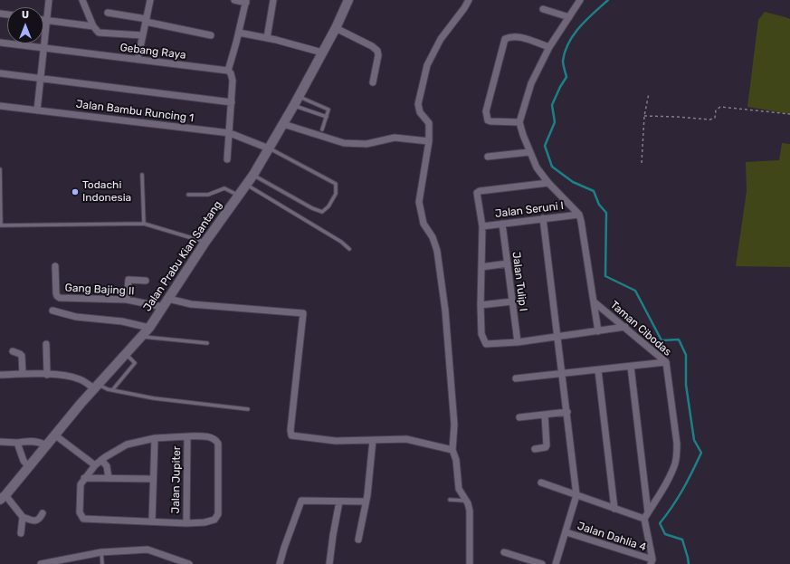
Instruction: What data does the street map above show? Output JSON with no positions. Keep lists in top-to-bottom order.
{
  "streets": {
    "main road": ["Jalan Prabu Kian Santang"],
    "street": [
      "Gebang Raya",
      "Jalan Bambu Runcing 1",
      "Jalan Seruni I",
      "Jalan Tulip I",
      "Gang Bajing II",
      "Taman Cibodas",
      "Jalan Jupiter",
      "Jalan Dahlia 4"
    ]
  },
  "crossings": [
    ["Jalan Seruni I", "Jalan Tulip I"],
    ["Jalan Seruni I", "Taman Cibodas"],
    ["Jalan Prabu Kian Santang", "Gang Bajing II"]
  ],
  "places": ["Todachi Indonesia"],
  "north": "top"
}
